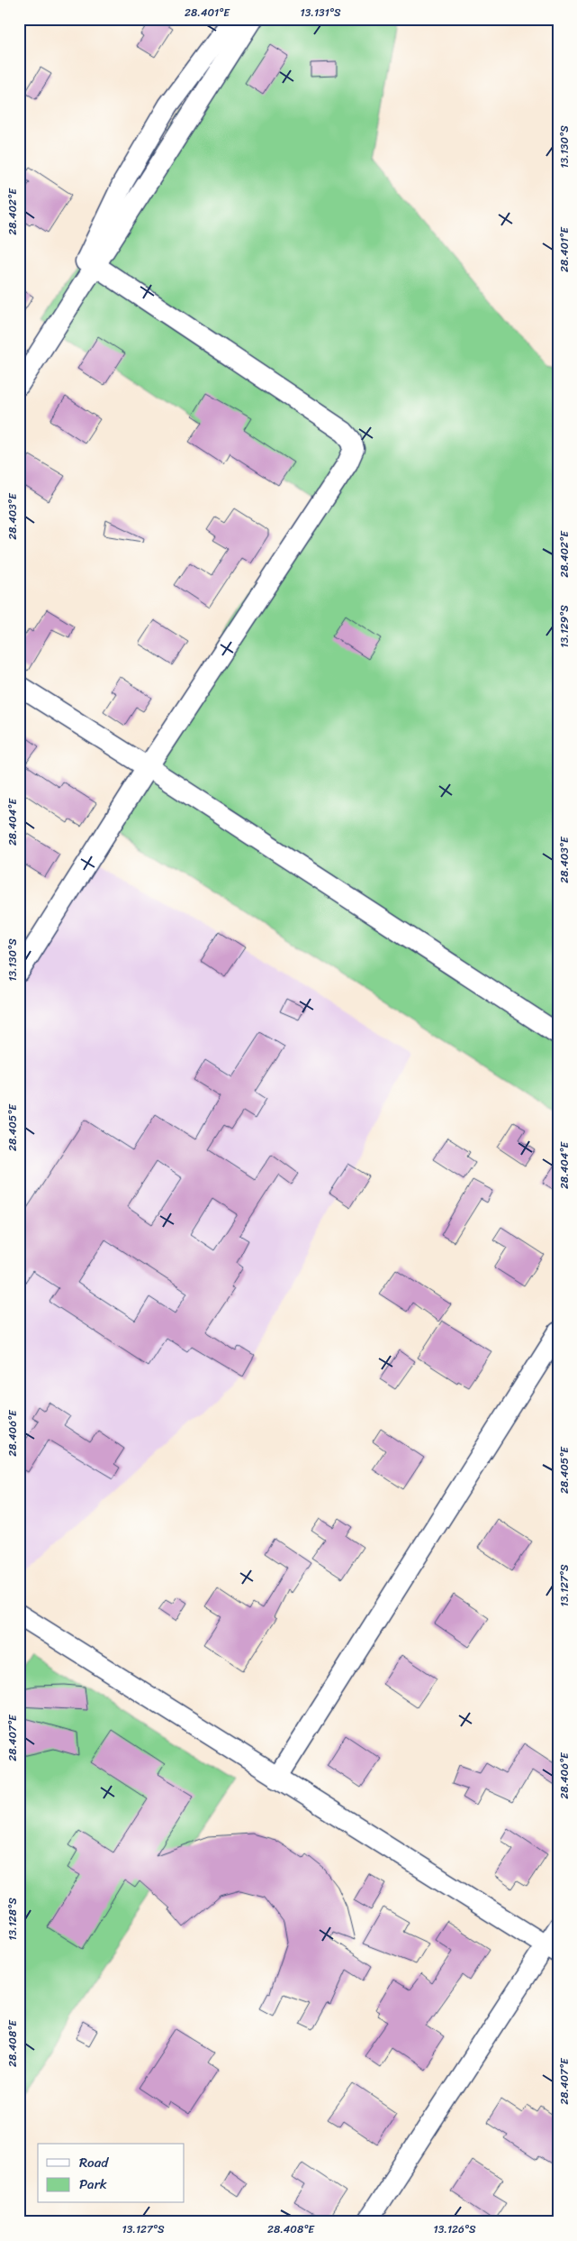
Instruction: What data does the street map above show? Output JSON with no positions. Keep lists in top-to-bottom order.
{
  "legend": ["Road", "Park"],
  "coordinates": [
    "28.401°E",
    "13.131°S",
    "13.130°S",
    "28.402°E",
    "28.403°E",
    "13.129°S",
    "28.404°E",
    "28.405°E",
    "28.406°E",
    "13.127°S",
    "28.407°E",
    "13.128°S",
    "28.408°E",
    "13.126°S"
  ]
}
